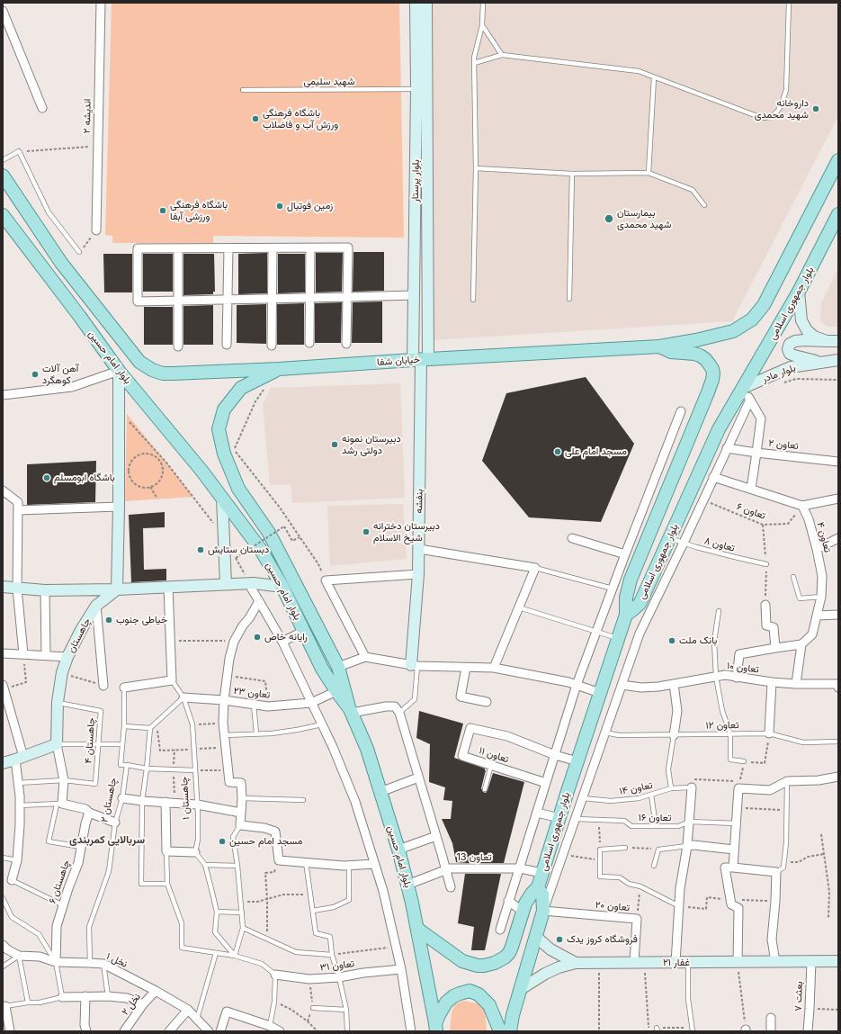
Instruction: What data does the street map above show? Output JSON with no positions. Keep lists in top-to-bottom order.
{
  "streets": {
    "main road": ["بلوار جمهوری اسلامی", "بلوار امام حسین", "خیابان شفا"],
    "street": [
      "اندیشه ۲",
      "بلوار پرستار",
      "بلوار مادر",
      "تعاون ۲",
      "بنفشه",
      "تعاون ۴",
      "چاهستان",
      "تعاون ۱۰",
      "تعاون ۲۳",
      "تعاون ۱۱",
      "تعاون 13",
      "چاهستان ۶",
      "تعاون ۲۰",
      "نخل ۱",
      "غفار ۲۱",
      "تعاون ۳۱",
      "بعثت ۷",
      "نخل ۲"
    ],
    "lane": [
      "شهید سلیمی",
      "تعاون ۸",
      "تعاون ۱۲",
      "چاهستان ۴",
      "تعاون ۱۴",
      "چاهستان ۱",
      "چاهستان ۲",
      "تعاون ۱۶"
    ],
    "path": ["تعاون ۶"]
  },
  "crossings": [
    ["شهید سلیمی", "بلوار پرستار"],
    ["بلوار پرستار", "خیابان شفا"],
    ["بلوار پرستار", "بنفشه"],
    ["بلوار جمهوری اسلامی", "بلوار مادر"],
    ["بلوار جمهوری اسلامی", "تعاون ۸"],
    ["بلوار جمهوری اسلامی", "تعاون 13"],
    ["بلوار امام حسین", "خیابان شفا"],
    ["بلوار امام حسین", "تعاون ۲۳"],
    ["بلوار امام حسین", "تعاون 13"],
    ["خیابان شفا", "بنفشه"],
    ["تعاون ۶", "تعاون ۴"],
    ["تعاون ۴", "تعاون ۱۰"],
    ["چاهستان", "چاهستان ۴"],
    ["تعاون ۲۳", "چاهستان ۱"],
    ["چاهستان ۲", "نخل ۱"],
    ["چاهستان ۶", "نخل ۱"],
    ["تعاون ۲۰", "غفار ۲۱"],
    ["نخل ۱", "نخل ۲"],
    ["غفار ۲۱", "بعثت ۷"]
  ],
  "districts": ["سربالایی کمربندی"],
  "places": [
    "داروخانه شهید محمدی",
    "باشگاه فرهنگی ورزش آب و فاضلاب",
    "زمین فوتبال",
    "باشگاه فرهنگی ورزشی آبفا",
    "بیمارستان شهید محمدی",
    "آهن آلات کوهگرد",
    "دبیرستان نمونه دولتی رشد",
    "مسجد امام علی",
    "باشگاه ابومسلم",
    "دبیرستان دخترانه شیخ الاسلام",
    "دبستان ستایش",
    "خیاطی جنوب",
    "رایانه خاص",
    "بانک ملت",
    "مسجد امام حسین",
    "فروشگاه کروز یدک"
  ]
}
